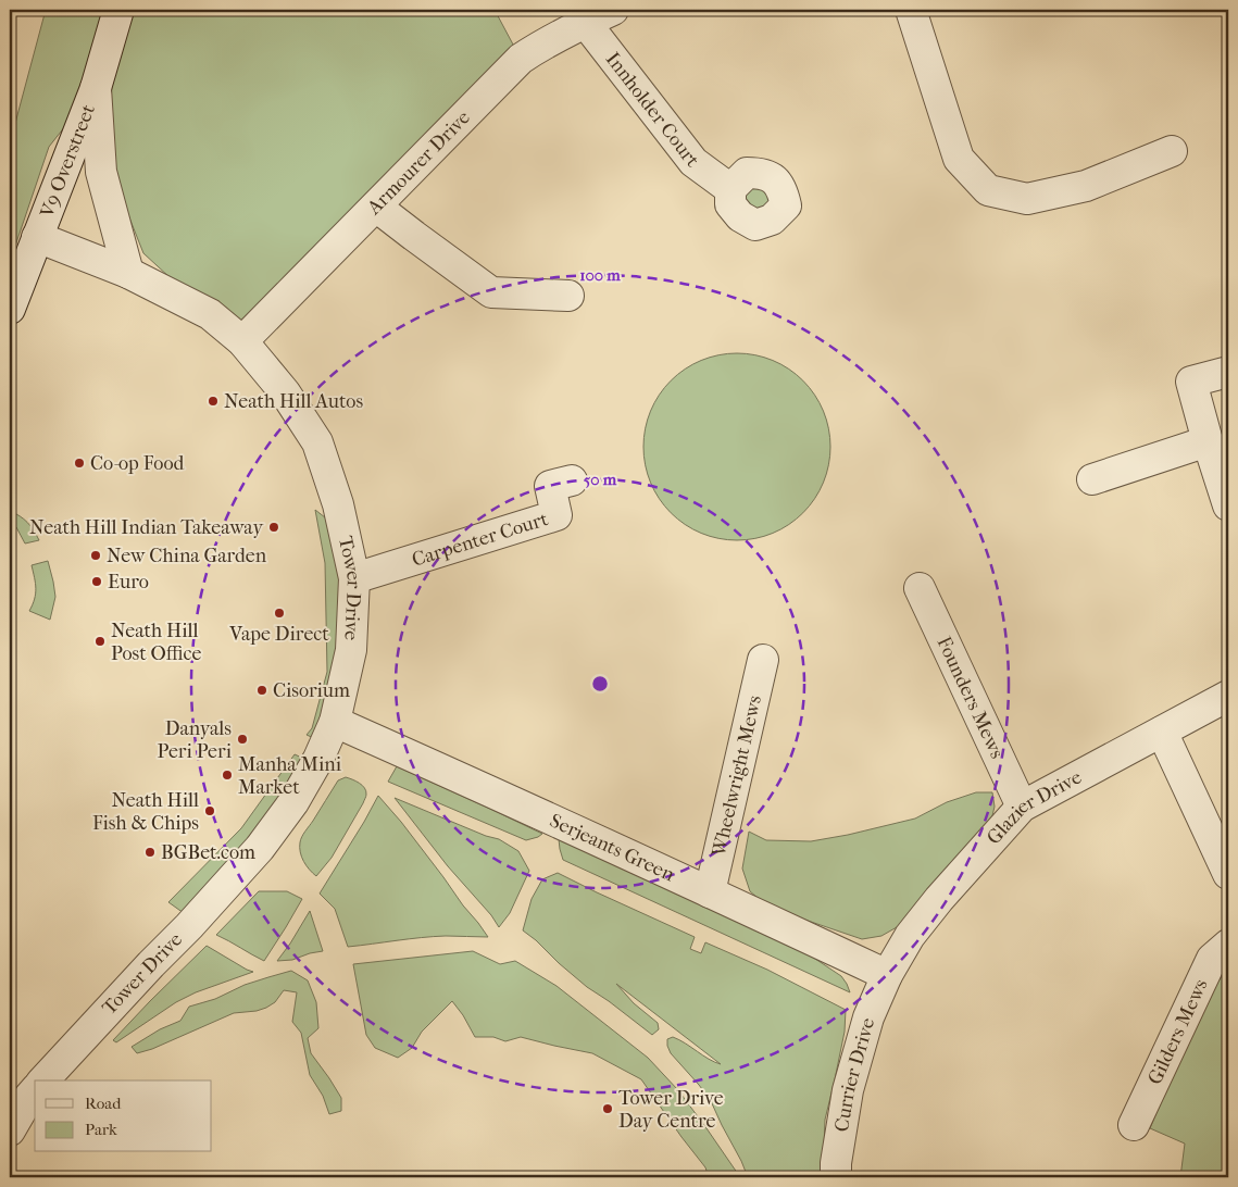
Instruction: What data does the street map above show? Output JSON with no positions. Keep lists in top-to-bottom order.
{
  "streets": {
    "street": [
      "Innholder Court",
      "V9 Overstreet",
      "Armourer Drive",
      "Carpenter Court",
      "Tower Drive",
      "Founders Mews",
      "Wheelwright Mews",
      "Glazier Drive",
      "Serjeants Green",
      "Gilders Mews",
      "Currier Drive"
    ]
  },
  "crossings": [
    ["Innholder Court", "Armourer Drive"],
    ["V9 Overstreet", "Tower Drive"],
    ["Armourer Drive", "Tower Drive"],
    ["Carpenter Court", "Tower Drive"],
    ["Tower Drive", "Serjeants Green"],
    ["Founders Mews", "Glazier Drive"],
    ["Wheelwright Mews", "Serjeants Green"],
    ["Glazier Drive", "Serjeants Green"],
    ["Glazier Drive", "Currier Drive"],
    ["Serjeants Green", "Currier Drive"]
  ],
  "places": [
    "Neath Hill Autos",
    "Co-op Food",
    "Neath Hill Indian Takeaway",
    "New China Garden",
    "Euro",
    "Vape Direct",
    "Neath Hill Post Office",
    "Cisorium",
    "Danyals Peri Peri",
    "Manha Mini Market",
    "Neath Hill Fish & Chips",
    "BGBet.com",
    "Tower Drive Day Centre"
  ],
  "legend": ["Road", "Park"],
  "rings": ["100 m", "50 m"]
}
